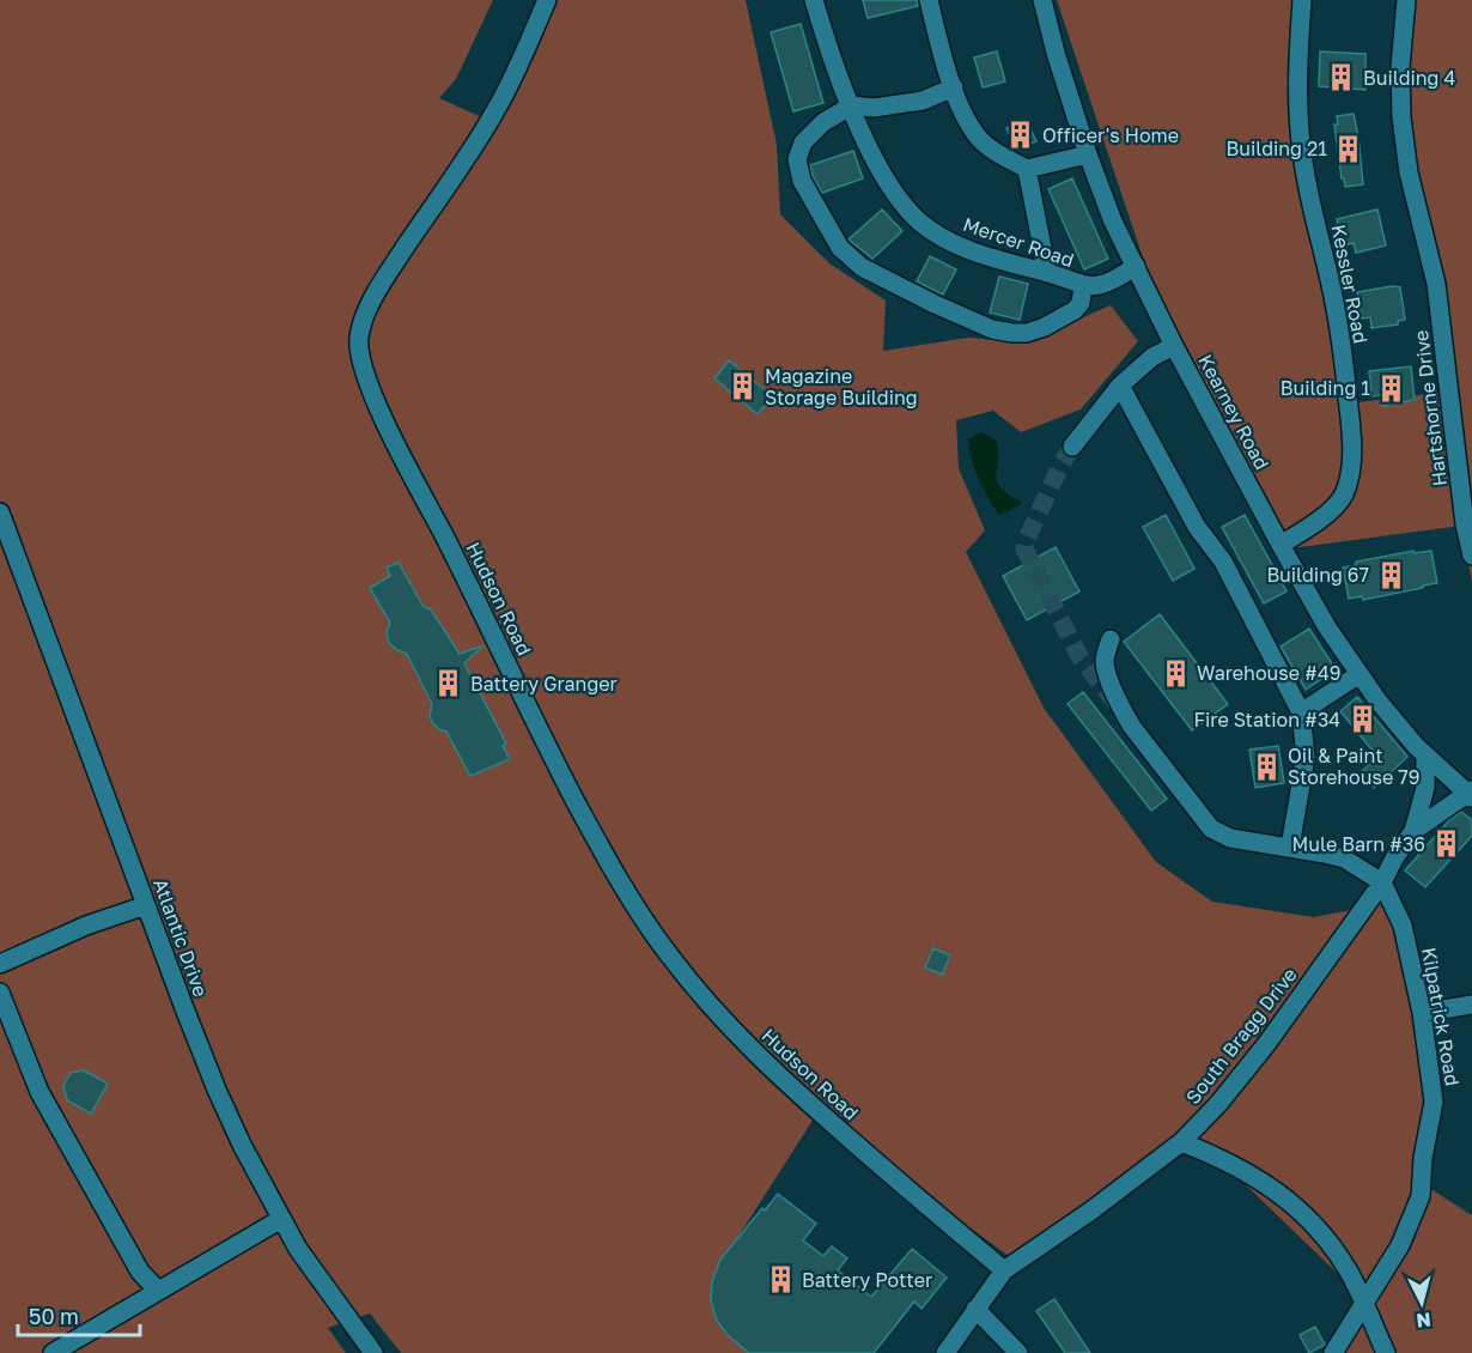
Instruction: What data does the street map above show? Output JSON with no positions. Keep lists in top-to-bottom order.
{
  "streets": {
    "street": [
      "Mercer Road",
      "Kessler Road",
      "Hartshorne Drive",
      "Kearney Road",
      "Hudson Road",
      "Atlantic Drive",
      "Kilpatrick Road",
      "South Bragg Drive"
    ]
  },
  "crossings": [
    ["Mercer Road", "Kearney Road"],
    ["Kessler Road", "Kearney Road"],
    ["Kearney Road", "South Bragg Drive"],
    ["Hudson Road", "South Bragg Drive"],
    ["Kilpatrick Road", "South Bragg Drive"]
  ],
  "places": {
    "building": [
      "Building 4",
      "Officer's Home",
      "Building 21",
      "Magazine Storage Building",
      "Building 1",
      "Building 67",
      "Warehouse #49",
      "Battery Granger",
      "Fire Station #34",
      "Oil & Paint Storehouse 79",
      "Mule Barn #36",
      "Battery Potter"
    ]
  },
  "scale_bar": "50 m",
  "north": "bottom"
}
